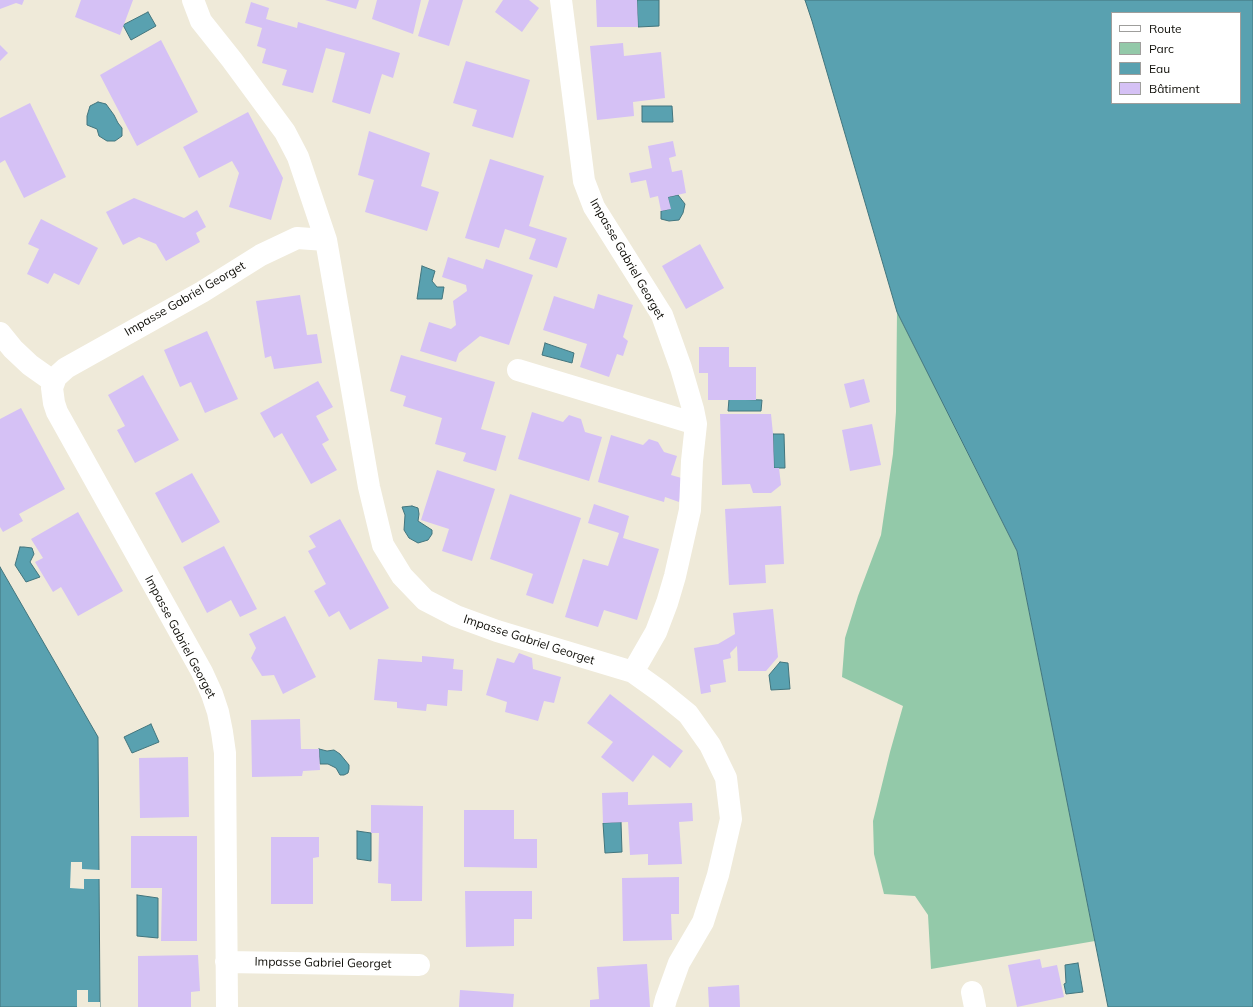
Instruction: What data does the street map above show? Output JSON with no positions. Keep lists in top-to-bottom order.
{
  "streets": {
    "street": ["Impasse Gabriel Georget"]
  },
  "legend": [
    "Route",
    "Parc",
    "Eau",
    "Bâtiment"
  ]
}
